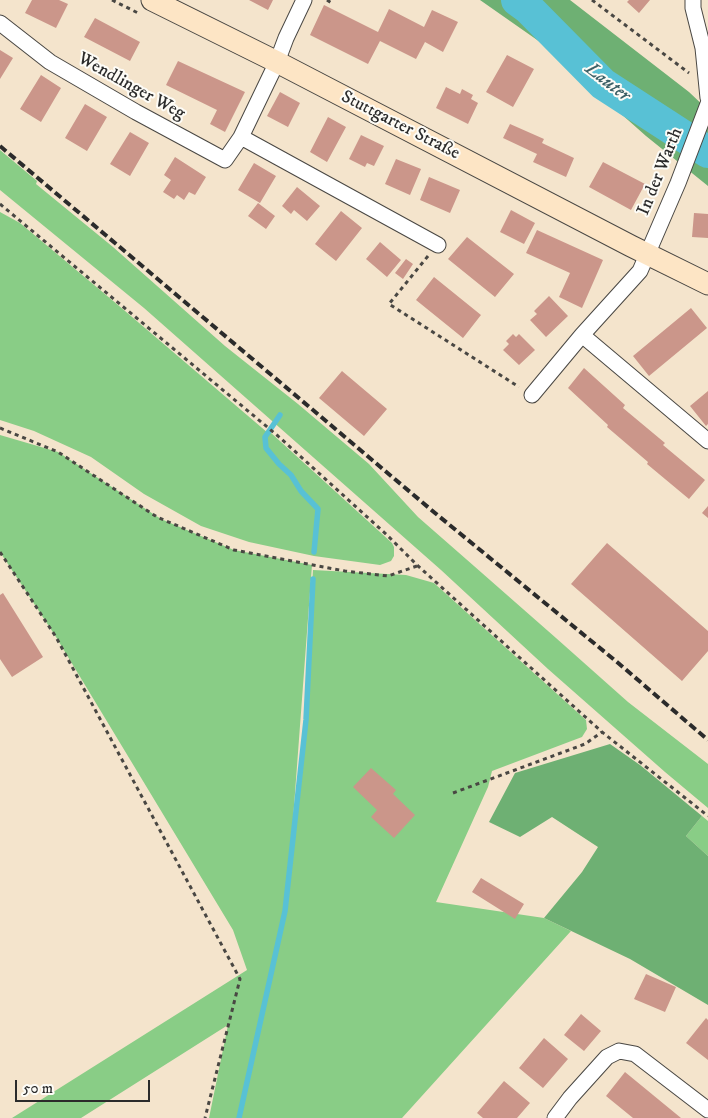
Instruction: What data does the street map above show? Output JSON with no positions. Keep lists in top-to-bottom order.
{
  "streets": {
    "main road": ["Stuttgarter Straße"],
    "street": ["Wendlinger Weg", "In der Warth"]
  },
  "crossings": [
    ["Wendlinger Weg", "Stuttgarter Straße"],
    ["Stuttgarter Straße", "In der Warth"]
  ],
  "water": ["Lauter"],
  "scale_bar": "50 m"
}
